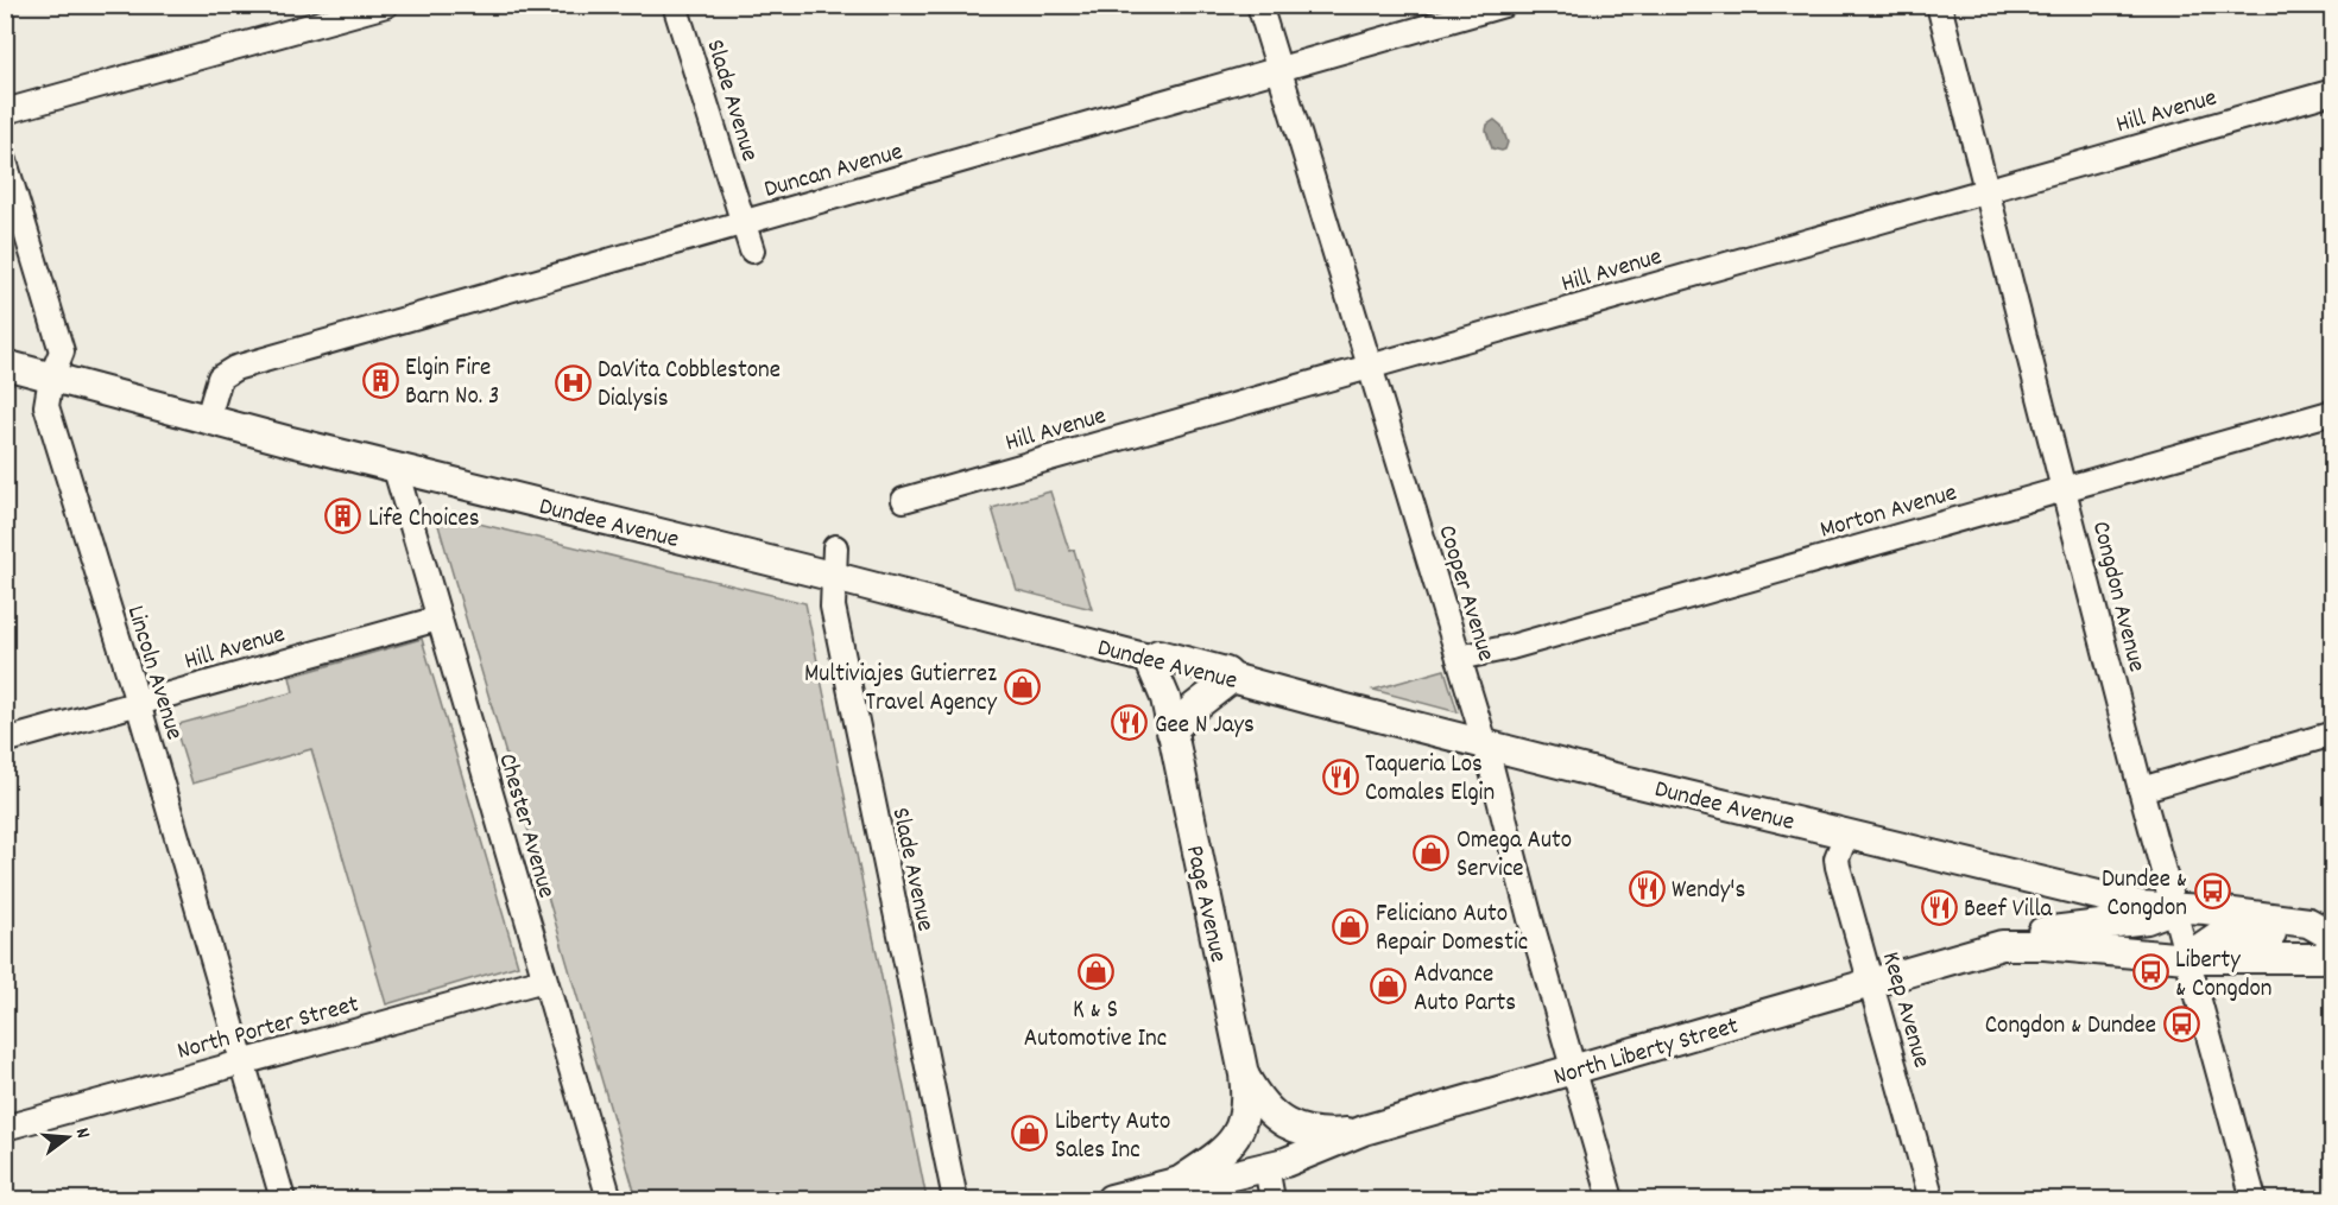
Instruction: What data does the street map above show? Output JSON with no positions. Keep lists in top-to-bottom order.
{
  "streets": {
    "main road": ["Dundee Avenue", "Page Avenue", "North Liberty Street"],
    "street": [
      "Slade Avenue",
      "Hill Avenue",
      "Duncan Avenue",
      "Morton Avenue",
      "Cooper Avenue",
      "Congdon Avenue",
      "Lincoln Avenue",
      "Chester Avenue",
      "Keep Avenue",
      "North Porter Street"
    ]
  },
  "crossings": [
    ["Slade Avenue", "Duncan Avenue"],
    ["Slade Avenue", "Dundee Avenue"],
    ["Hill Avenue", "Cooper Avenue"],
    ["Hill Avenue", "Congdon Avenue"],
    ["Hill Avenue", "Lincoln Avenue"],
    ["Hill Avenue", "Chester Avenue"],
    ["Duncan Avenue", "Dundee Avenue"],
    ["Duncan Avenue", "Cooper Avenue"],
    ["Morton Avenue", "Cooper Avenue"],
    ["Morton Avenue", "Congdon Avenue"],
    ["Dundee Avenue", "Cooper Avenue"],
    ["Dundee Avenue", "Congdon Avenue"],
    ["Dundee Avenue", "Lincoln Avenue"],
    ["Dundee Avenue", "Chester Avenue"],
    ["Dundee Avenue", "Page Avenue"],
    ["Dundee Avenue", "Keep Avenue"],
    ["Cooper Avenue", "North Liberty Street"],
    ["Congdon Avenue", "North Liberty Street"],
    ["Lincoln Avenue", "North Porter Street"],
    ["Chester Avenue", "North Porter Street"],
    ["Keep Avenue", "North Liberty Street"]
  ],
  "places": {
    "building": ["Elgin Fire Barn No. 3", "Life Choices"],
    "hospital": ["DaVita Cobblestone Dialysis"],
    "shop": [
      "Multiviajes Gutierrez Travel Agency",
      "Omega Auto Service",
      "Feliciano Auto Repair Domestic",
      "K & S Automotive Inc",
      "Advance Auto Parts",
      "Liberty Auto Sales Inc"
    ],
    "restaurant": [
      "Gee N Jays",
      "Taqueria Los Comales Elgin",
      "Wendy's",
      "Beef Villa"
    ],
    "bus stop": ["Dundee & Congdon", "Liberty & Congdon", "Congdon & Dundee"]
  },
  "north": "right"
}
